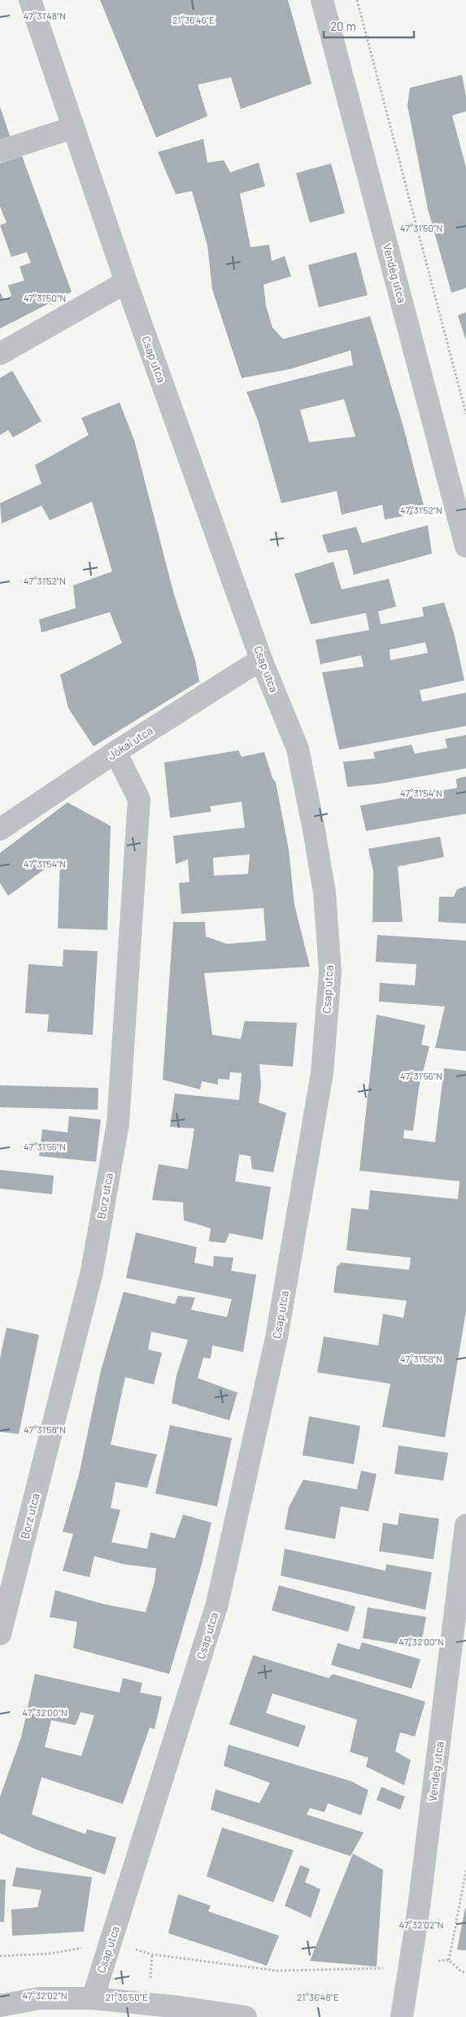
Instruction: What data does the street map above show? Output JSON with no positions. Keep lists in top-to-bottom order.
{
  "streets": {
    "street": [
      "Vendég utca",
      "Csap utca",
      "Jókai utca",
      "Borz utca"
    ]
  },
  "crossings": [
    ["Csap utca", "Jókai utca"],
    ["Jókai utca", "Borz utca"]
  ],
  "scale_bar": "20 m",
  "coordinates": [
    "47°31'48\"N",
    "21°36'46\"E",
    "47°31'50\"N",
    "47°31'52\"N",
    "47°31'54\"N",
    "47°31'56\"N",
    "47°31'58\"N",
    "47°32'00\"N",
    "47°32'02\"N",
    "21°36'50\"E",
    "21°36'48\"E"
  ]
}
